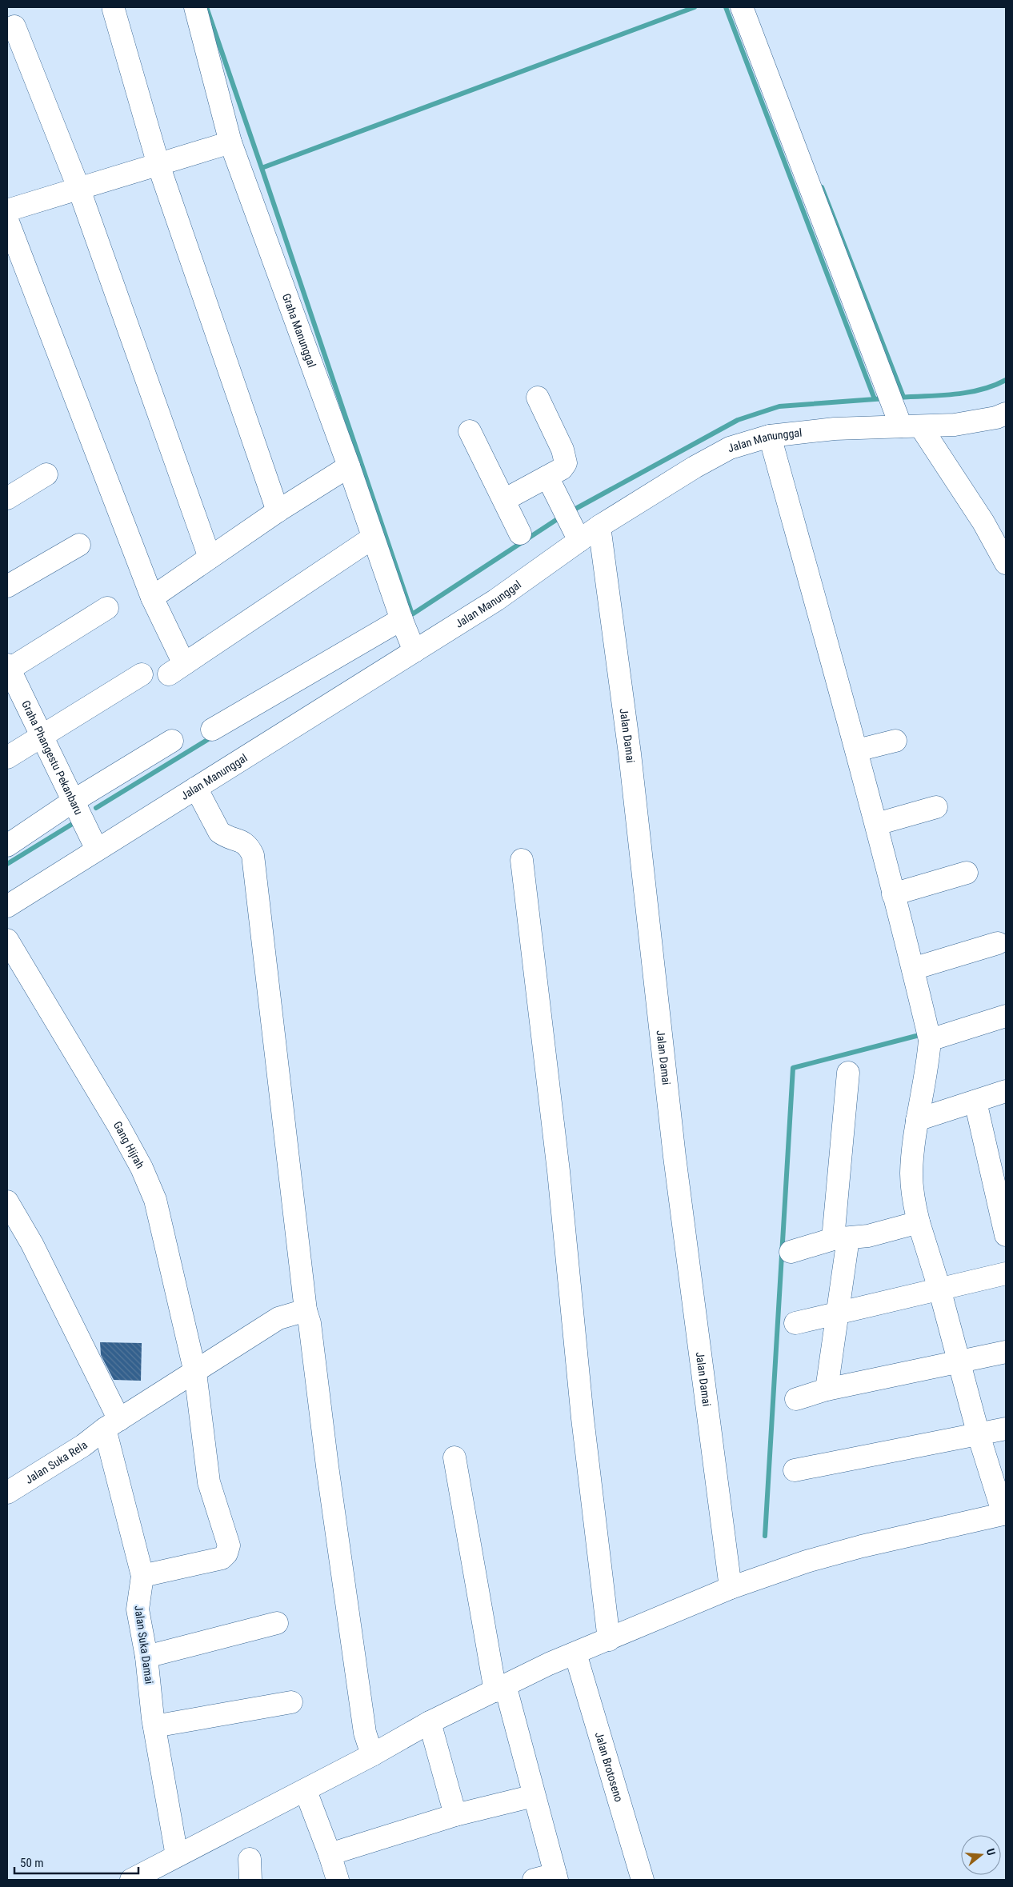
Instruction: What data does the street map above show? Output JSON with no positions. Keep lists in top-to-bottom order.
{
  "streets": {
    "street": [
      "Graha Manunggal",
      "Jalan Manunggal",
      "Jalan Damai",
      "Graha Phangestu Pekanbaru",
      "Gang Hijrah",
      "Jalan Suka Rela",
      "Jalan Suka Damai",
      "Jalan Brotoseno"
    ]
  },
  "crossings": [
    ["Graha Manunggal", "Jalan Manunggal"],
    ["Jalan Manunggal", "Jalan Damai"],
    ["Jalan Manunggal", "Graha Phangestu Pekanbaru"],
    ["Gang Hijrah", "Jalan Suka Rela"],
    ["Gang Hijrah", "Jalan Suka Damai"],
    ["Jalan Suka Rela", "Jalan Suka Damai"]
  ],
  "scale_bar": "50 m",
  "north": "right"
}
